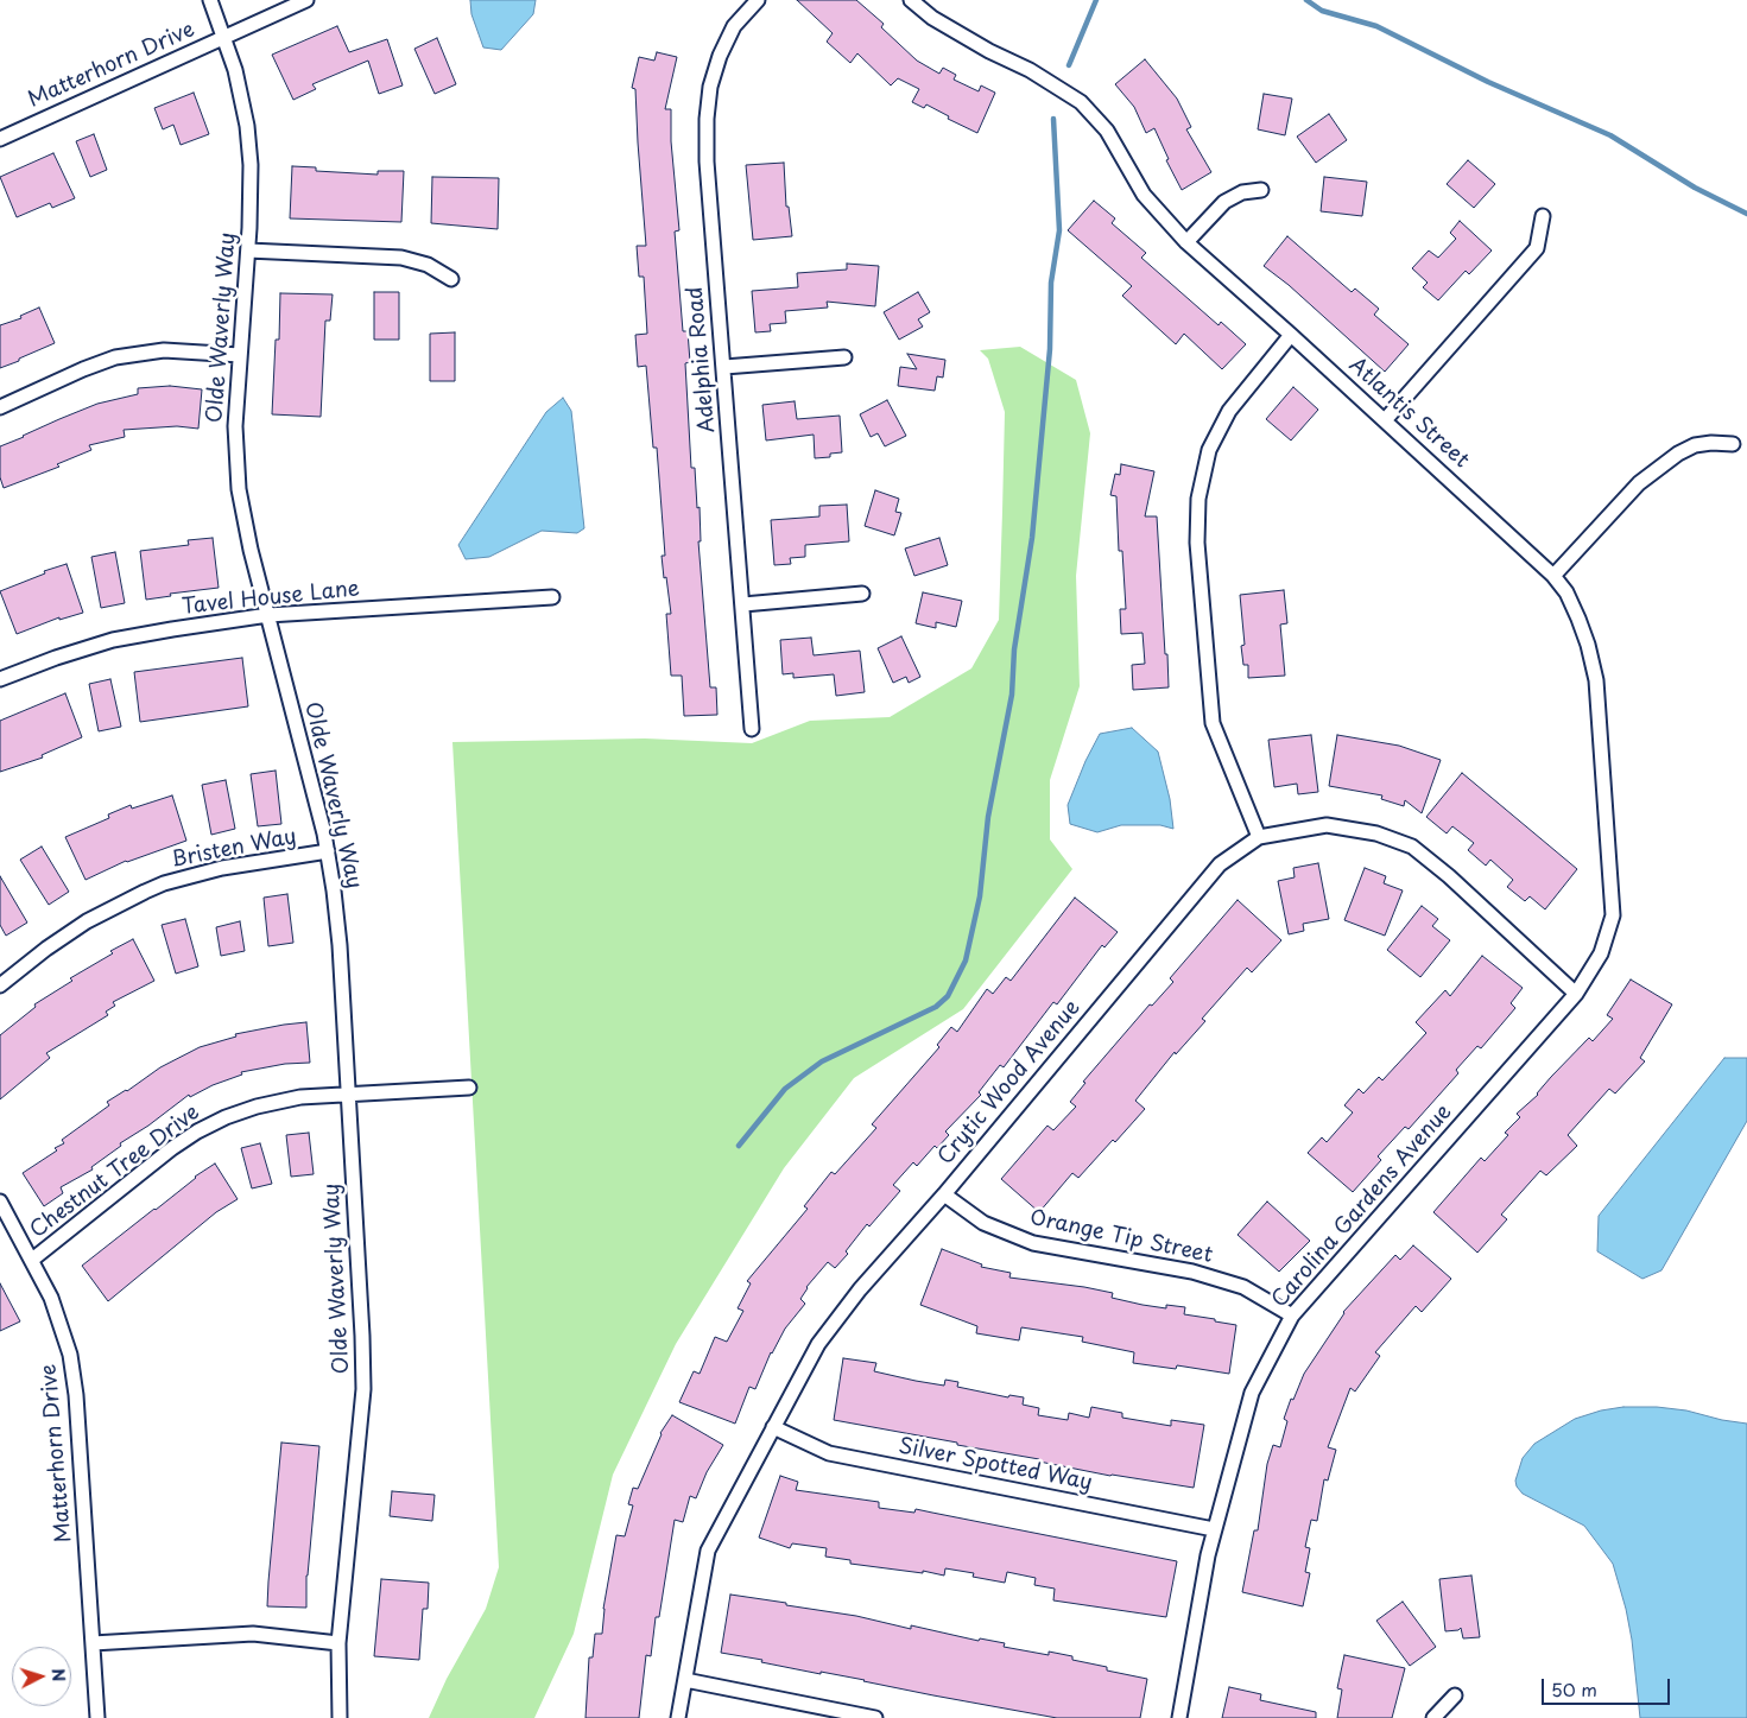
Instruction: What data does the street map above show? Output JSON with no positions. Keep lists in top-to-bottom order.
{
  "streets": {
    "street": [
      "Matterhorn Drive",
      "Olde Waverly Way",
      "Adelphia Road",
      "Atlantis Street",
      "Tavel House Lane",
      "Bristen Way",
      "Crytic Wood Avenue",
      "Chestnut Tree Drive",
      "Carolina Gardens Avenue",
      "Orange Tip Street",
      "Silver Spotted Way"
    ]
  },
  "crossings": [
    ["Matterhorn Drive", "Olde Waverly Way"],
    ["Matterhorn Drive", "Chestnut Tree Drive"],
    ["Olde Waverly Way", "Tavel House Lane"],
    ["Olde Waverly Way", "Bristen Way"],
    ["Olde Waverly Way", "Chestnut Tree Drive"],
    ["Atlantis Street", "Crytic Wood Avenue"],
    ["Atlantis Street", "Carolina Gardens Avenue"],
    ["Crytic Wood Avenue", "Carolina Gardens Avenue"],
    ["Crytic Wood Avenue", "Orange Tip Street"],
    ["Crytic Wood Avenue", "Silver Spotted Way"],
    ["Carolina Gardens Avenue", "Orange Tip Street"],
    ["Carolina Gardens Avenue", "Silver Spotted Way"]
  ],
  "scale_bar": "50 m",
  "north": "right"
}
